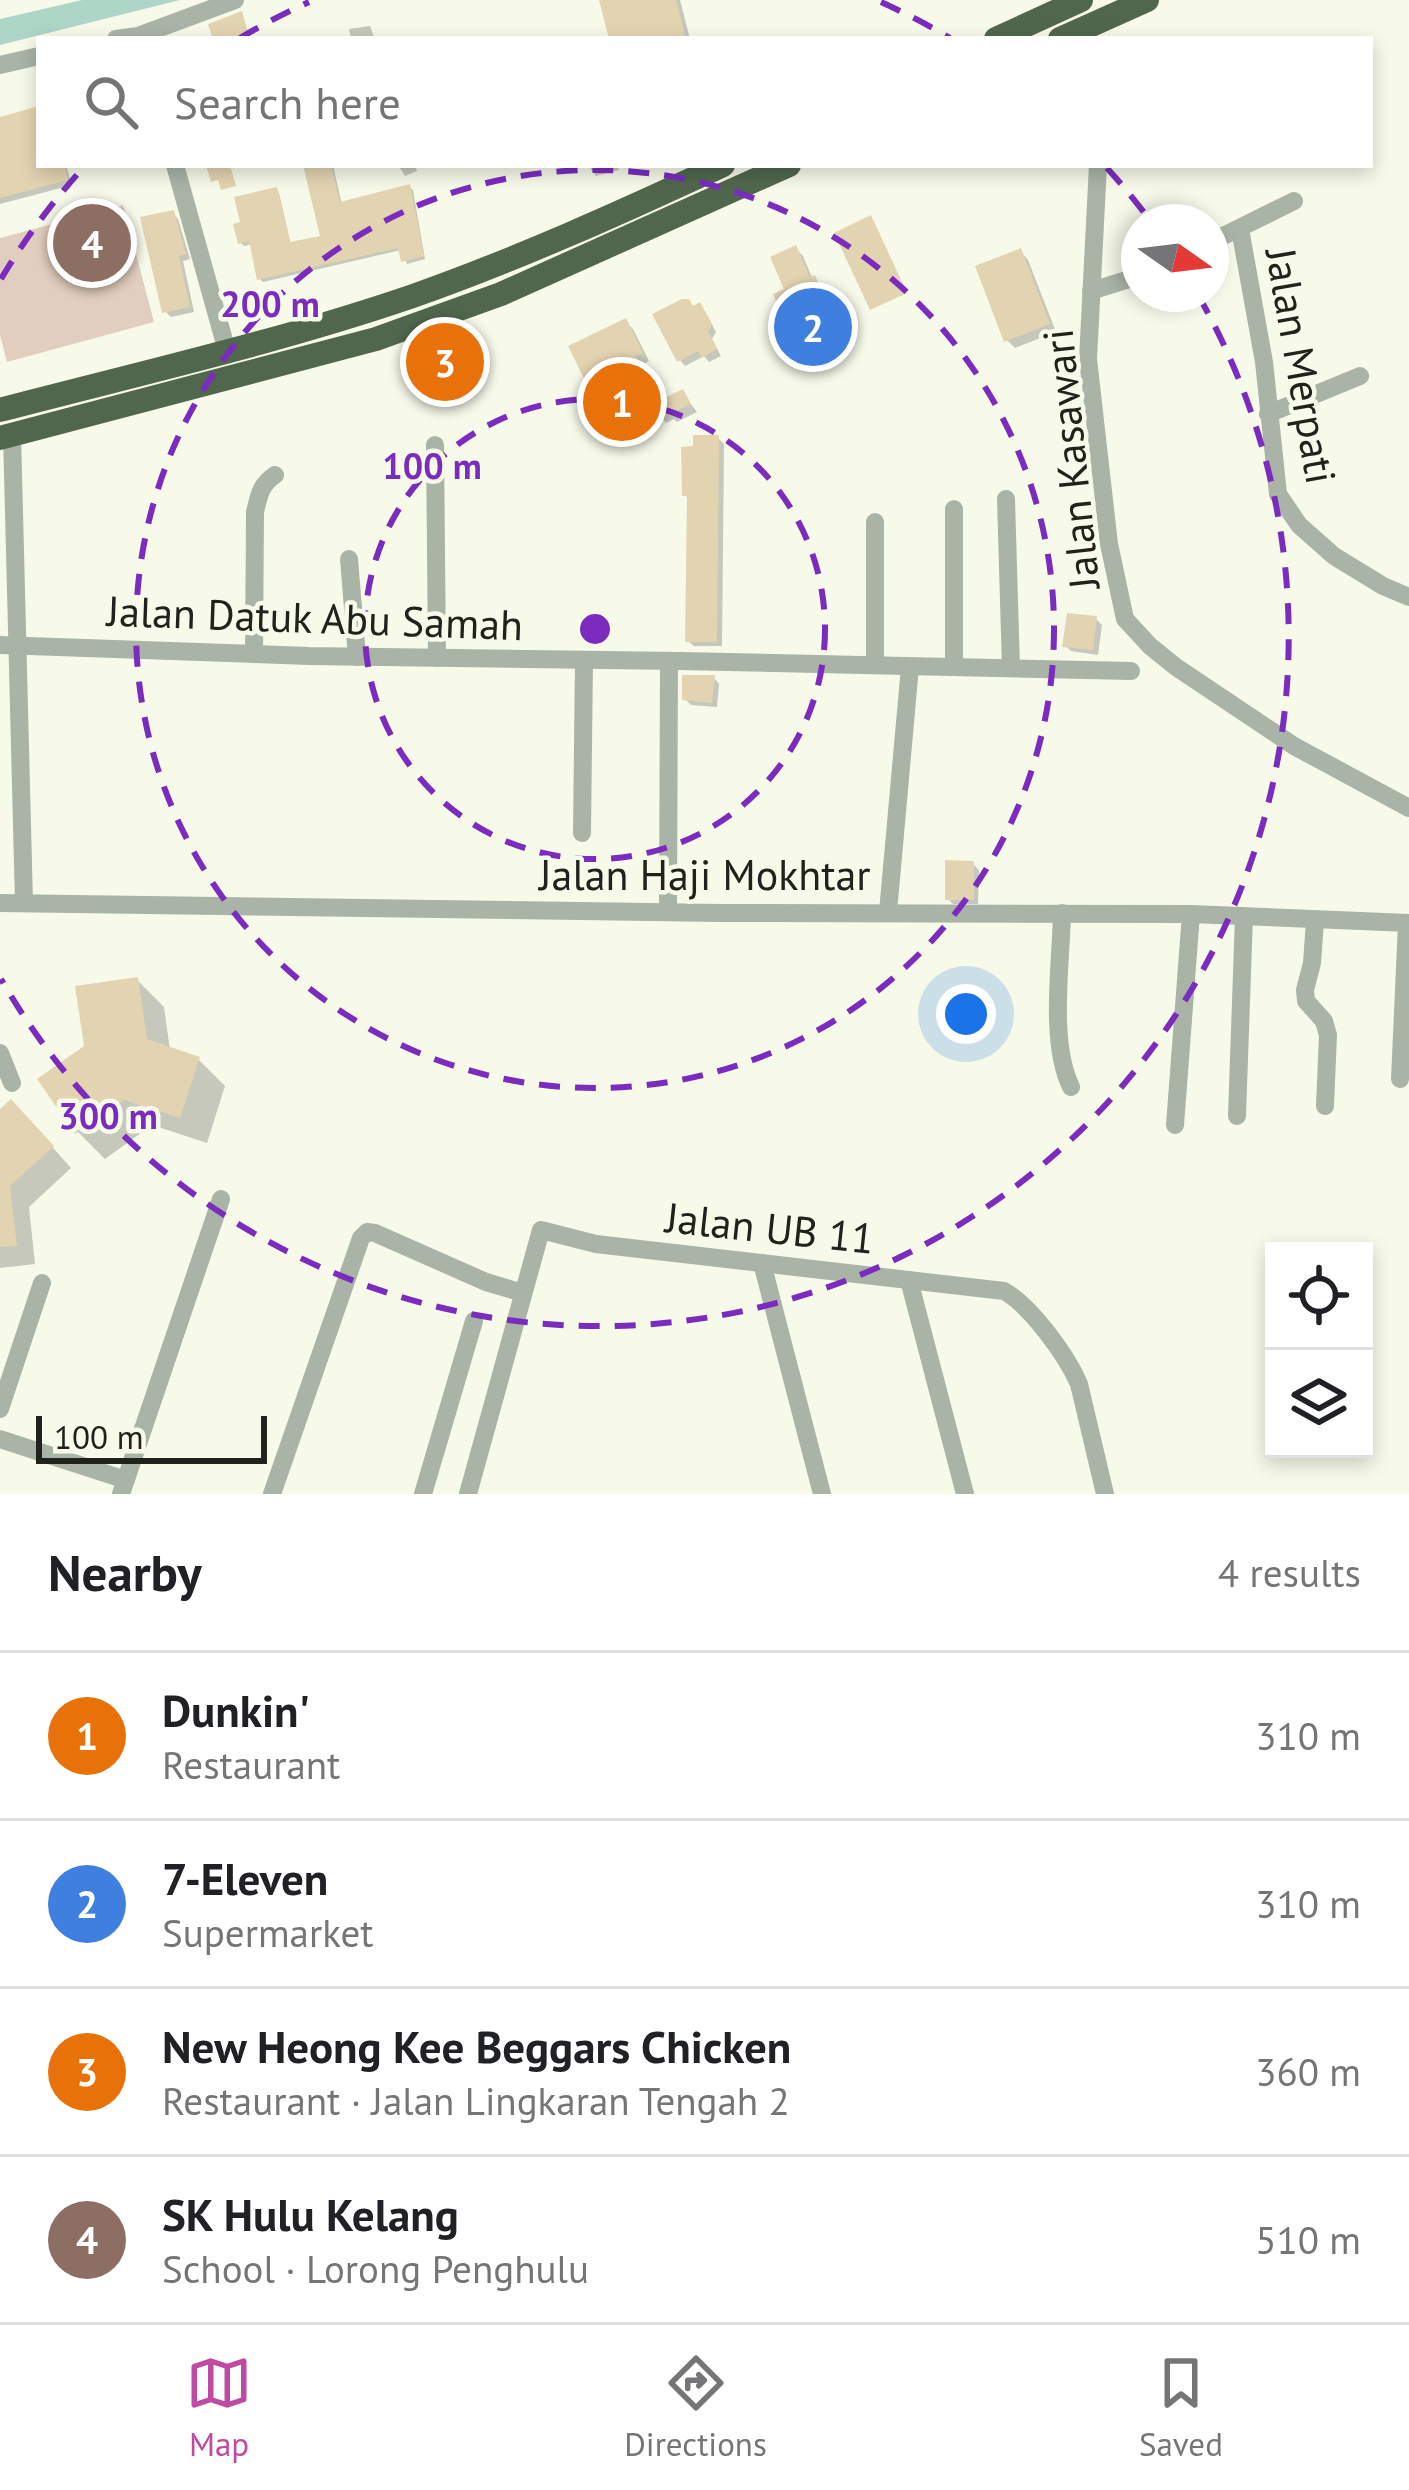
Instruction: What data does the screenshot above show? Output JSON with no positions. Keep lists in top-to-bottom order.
{
  "streets": {
    "street": [
      "Jalan Merpati",
      "Jalan Kasawari",
      "Jalan Datuk Abu Samah",
      "Jalan Haji Mokhtar",
      "Jalan UB 11"
    ]
  },
  "scale_bar": "100 m",
  "north": "right",
  "page": {
    "search": "Search here",
    "pins": [
      "4",
      "2",
      "3",
      "1"
    ],
    "scale": "100 m",
    "heading": ["Nearby", "4 results"],
    "list": [
      {
        "mark": "1",
        "name": "Dunkin'",
        "note": "Restaurant",
        "value": "310 m"
      },
      {
        "mark": "2",
        "name": "7-Eleven",
        "note": "Supermarket",
        "value": "310 m"
      },
      {
        "mark": "3",
        "name": "New Heong Kee Beggars Chicken",
        "note": "Restaurant · Jalan Lingkaran Tengah 2",
        "value": "360 m"
      },
      {
        "mark": "4",
        "name": "SK Hulu Kelang",
        "note": "School · Lorong Penghulu",
        "value": "510 m"
      }
    ],
    "nav": ["Map", "Directions", "Saved"]
  },
  "rings": ["200 m", "100 m", "300 m"]
}
